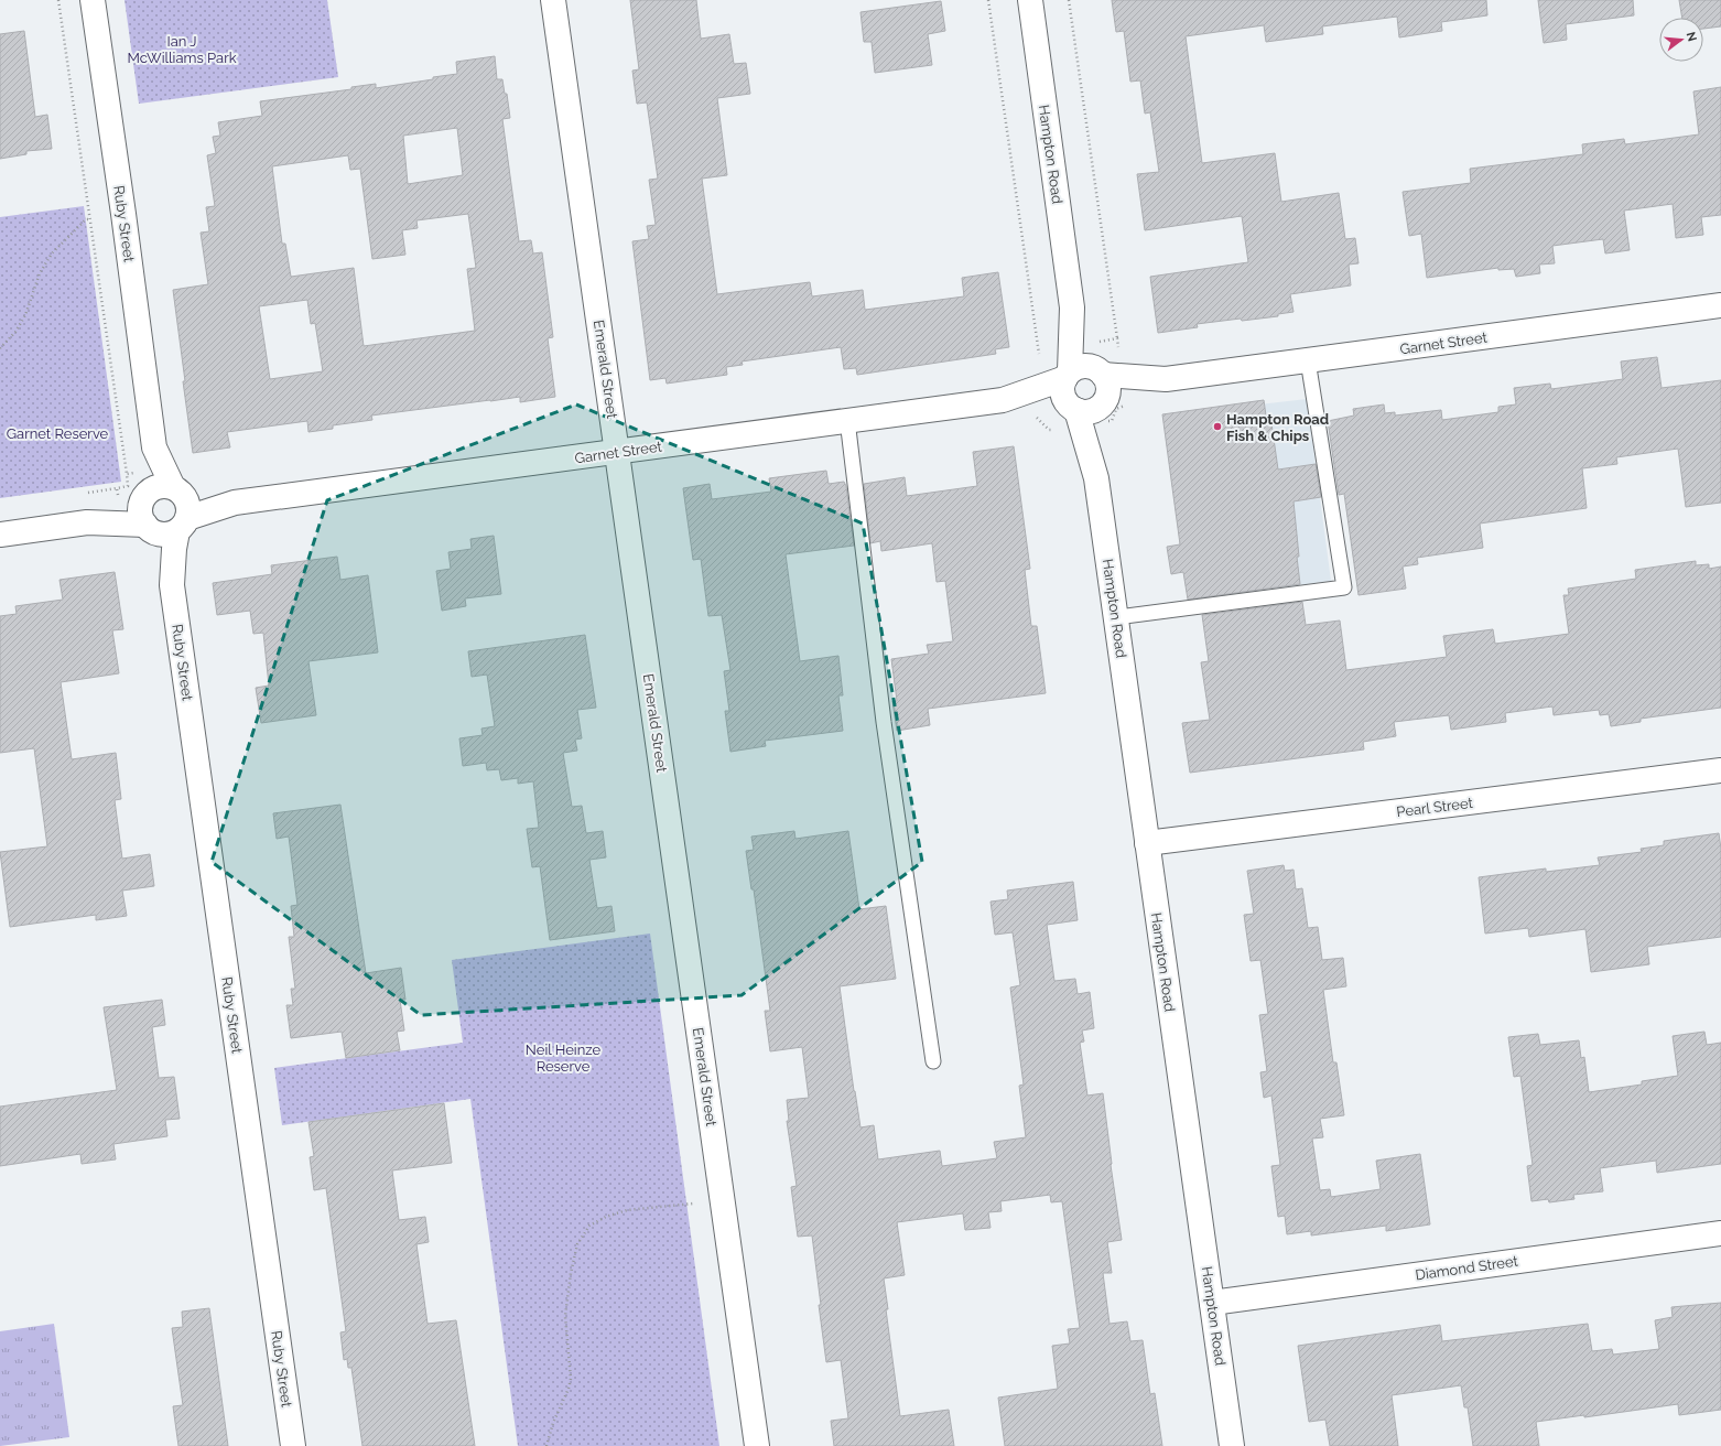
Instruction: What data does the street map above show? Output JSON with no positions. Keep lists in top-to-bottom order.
{
  "streets": {
    "street": [
      "Hampton Road",
      "Ruby Street",
      "Garnet Street",
      "Emerald Street",
      "Pearl Street",
      "Diamond Street"
    ]
  },
  "crossings": [
    ["Hampton Road", "Garnet Street"],
    ["Hampton Road", "Pearl Street"],
    ["Hampton Road", "Diamond Street"],
    ["Ruby Street", "Garnet Street"],
    ["Garnet Street", "Emerald Street"]
  ],
  "parks": ["Ian J McWilliams Park", "Garnet Reserve", "Neil Heinze Reserve"],
  "places": ["Hampton Road Fish & Chips"],
  "north": "right"
}
